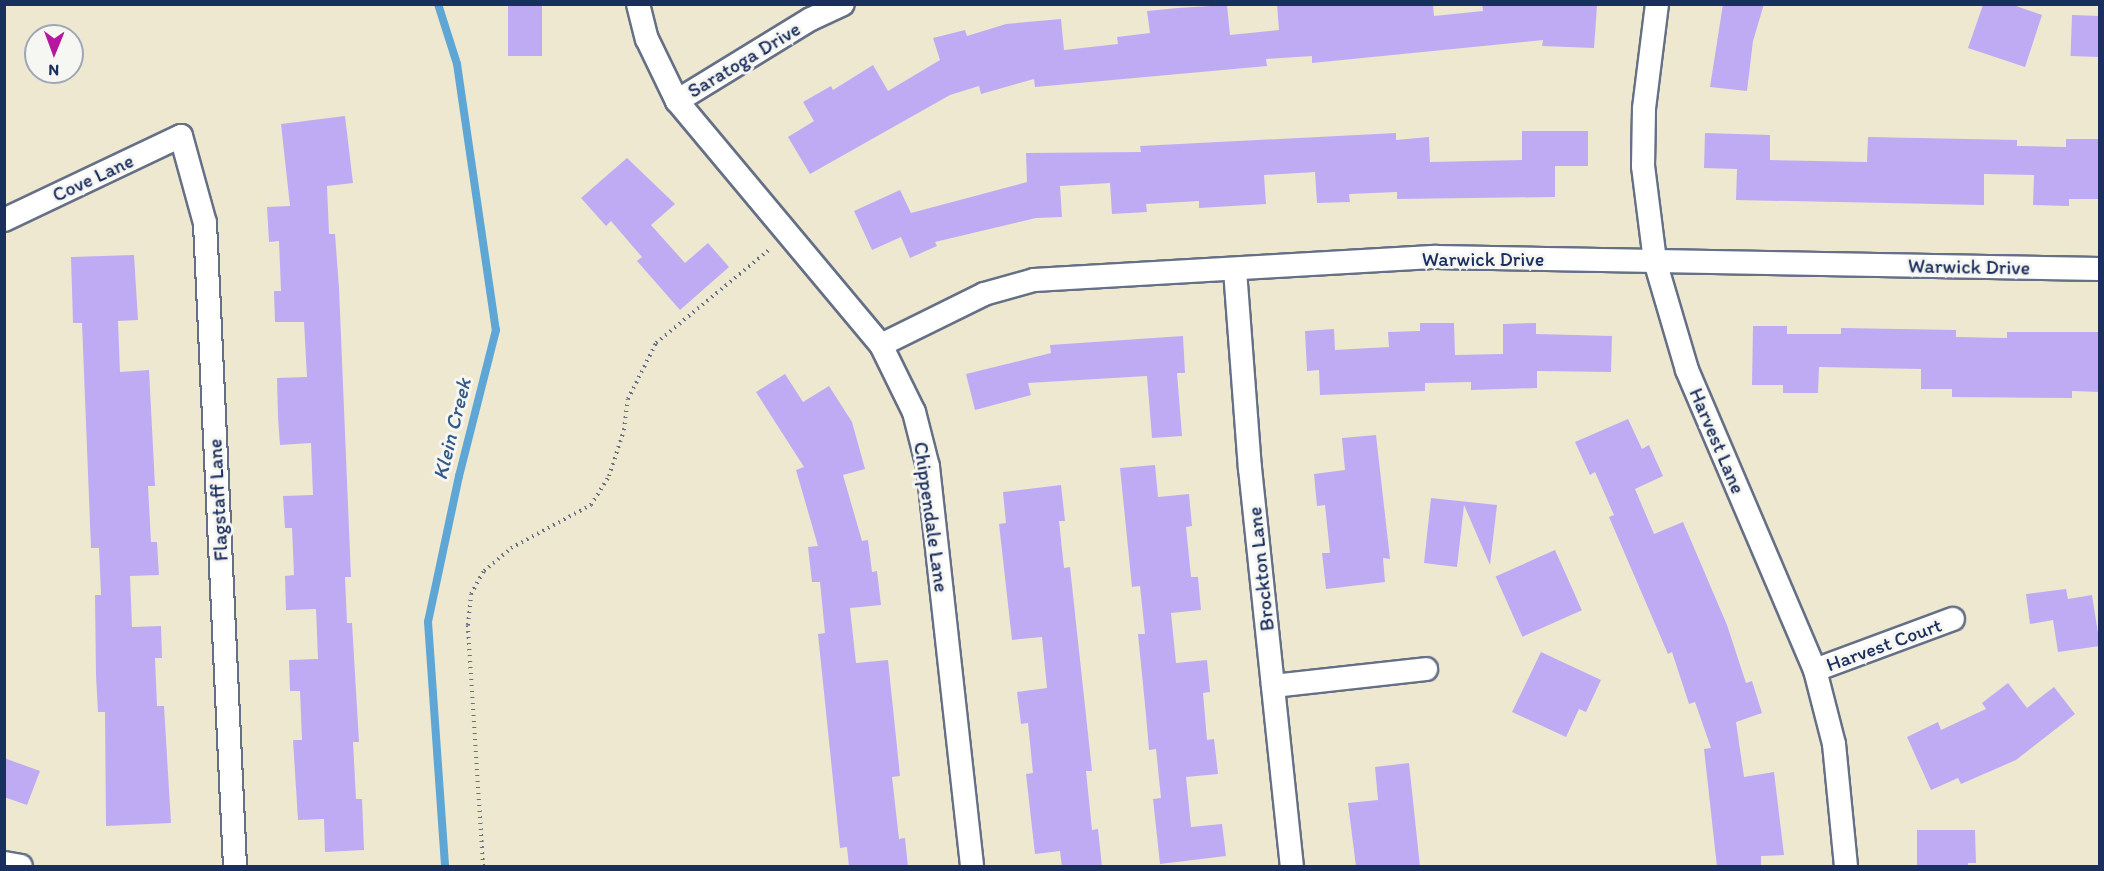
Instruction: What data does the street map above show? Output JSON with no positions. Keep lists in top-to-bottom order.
{
  "streets": {
    "street": [
      "Saratoga Drive",
      "Cove Lane",
      "Warwick Drive",
      "Harvest Lane",
      "Flagstaff Lane",
      "Chippendale Lane",
      "Brockton Lane",
      "Harvest Court"
    ]
  },
  "crossings": [
    ["Saratoga Drive", "Chippendale Lane"],
    ["Cove Lane", "Flagstaff Lane"],
    ["Warwick Drive", "Harvest Lane"],
    ["Warwick Drive", "Chippendale Lane"],
    ["Warwick Drive", "Brockton Lane"],
    ["Harvest Lane", "Harvest Court"]
  ],
  "water": ["Klein Creek"],
  "north": "bottom"
}
